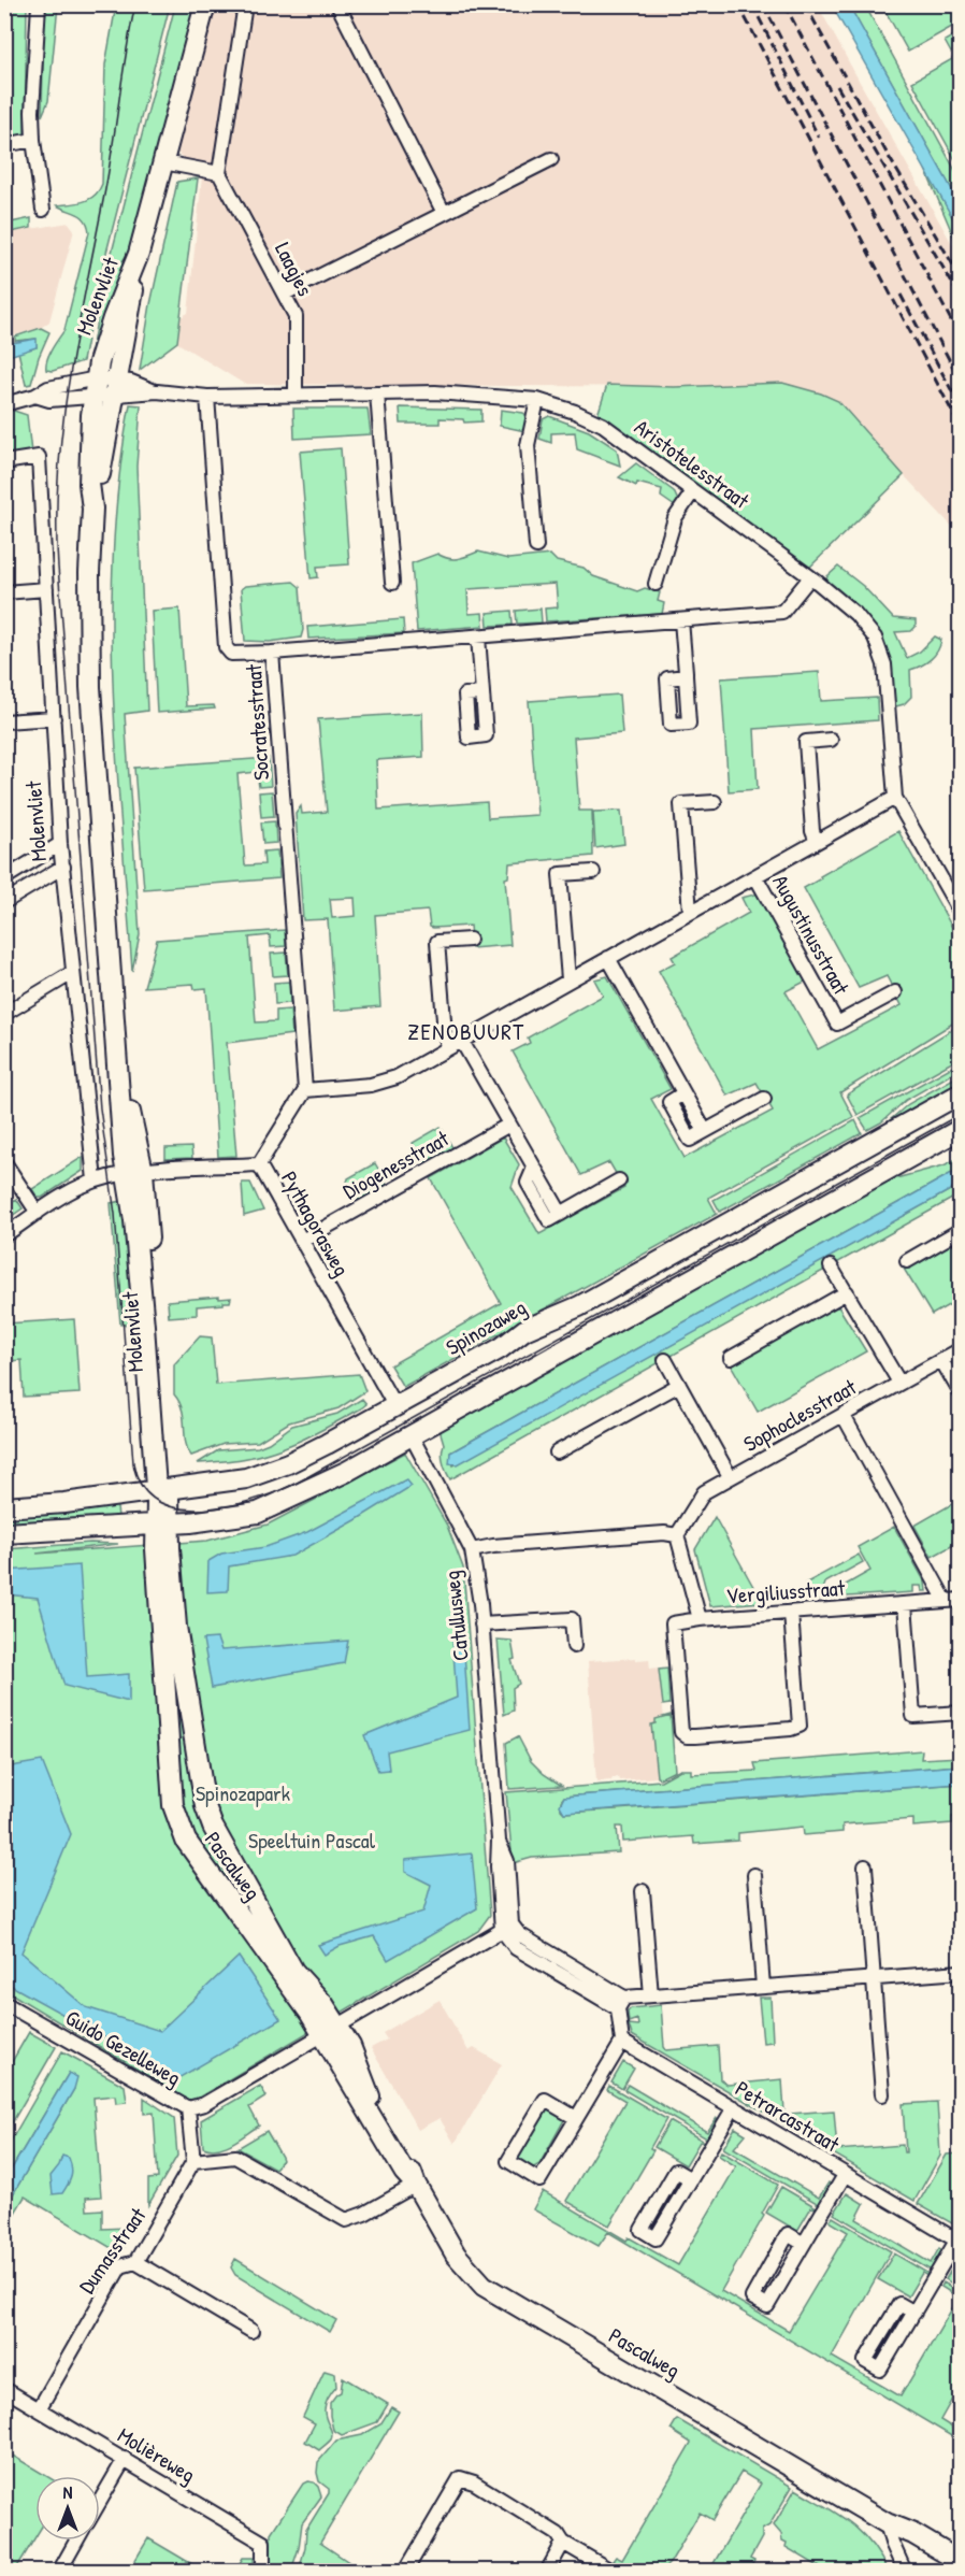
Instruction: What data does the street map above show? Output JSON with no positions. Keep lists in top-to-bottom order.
{
  "streets": {
    "main road": [
      "Molenvliet",
      "Spinozaweg",
      "Catullusweg",
      "Pascalweg"
    ],
    "street": [
      "Laagjes",
      "Aristotelesstraat",
      "Socratesstraat",
      "Augustinusstraat",
      "Diogenesstraat",
      "Pythagorasweg",
      "Sophoclesstraat",
      "Vergiliusstraat",
      "Guido Gezelleweg",
      "Petrarcastraat",
      "Dumasstraat",
      "Molièreweg"
    ]
  },
  "crossings": [
    ["Laagjes", "Aristotelesstraat"],
    ["Molenvliet", "Aristotelesstraat"],
    ["Molenvliet", "Pythagorasweg"],
    ["Molenvliet", "Spinozaweg"],
    ["Molenvliet", "Pascalweg"],
    ["Aristotelesstraat", "Socratesstraat"],
    ["Diogenesstraat", "Pythagorasweg"],
    ["Pythagorasweg", "Spinozaweg"],
    ["Pythagorasweg", "Catullusweg"],
    ["Spinozaweg", "Catullusweg"],
    ["Sophoclesstraat", "Vergiliusstraat"],
    ["Pascalweg", "Guido Gezelleweg"],
    ["Dumasstraat", "Molièreweg"]
  ],
  "districts": ["ZENOBUURT"],
  "parks": ["Spinozapark", "Speeltuin Pascal"],
  "north": "top"
}
